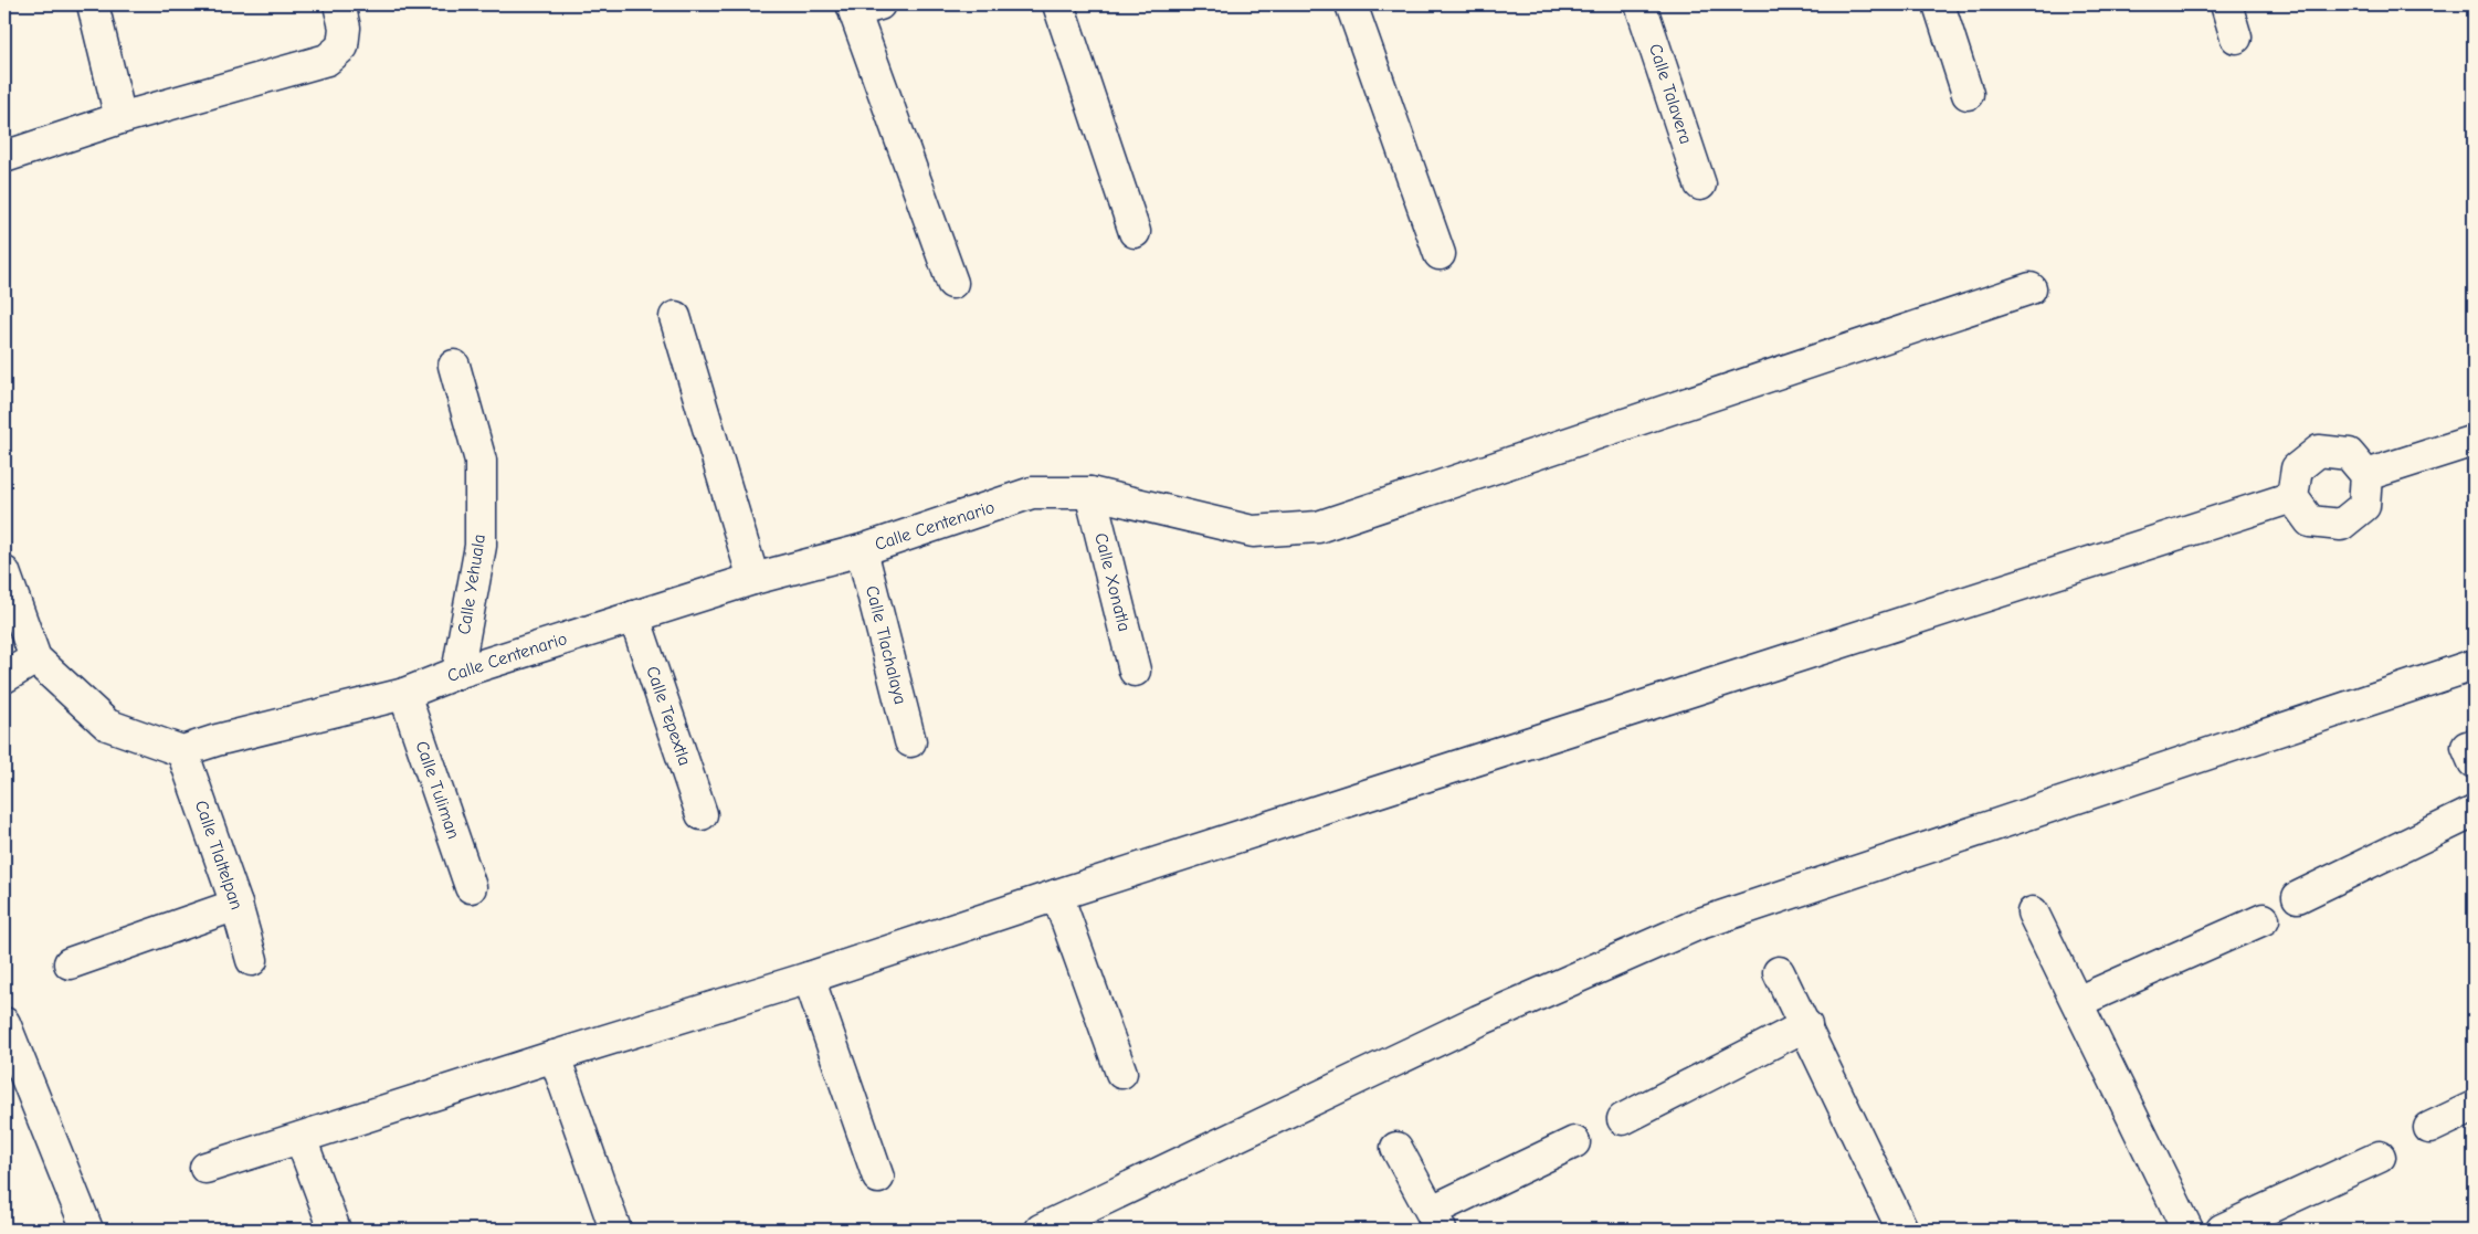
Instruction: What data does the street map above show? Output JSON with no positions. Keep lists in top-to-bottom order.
{
  "streets": {
    "street": [
      "Calle Talavera",
      "Calle Centenario",
      "Calle Xonatla",
      "Calle Yehuala",
      "Calle Tlachalaya",
      "Calle Tepextla",
      "Calle Tuliman",
      "Calle Tlaltelpan"
    ]
  },
  "crossings": [
    ["Calle Centenario", "Calle Xonatla"],
    ["Calle Centenario", "Calle Yehuala"],
    ["Calle Centenario", "Calle Tlachalaya"],
    ["Calle Centenario", "Calle Tepextla"],
    ["Calle Centenario", "Calle Tuliman"],
    ["Calle Centenario", "Calle Tlaltelpan"]
  ]
}
